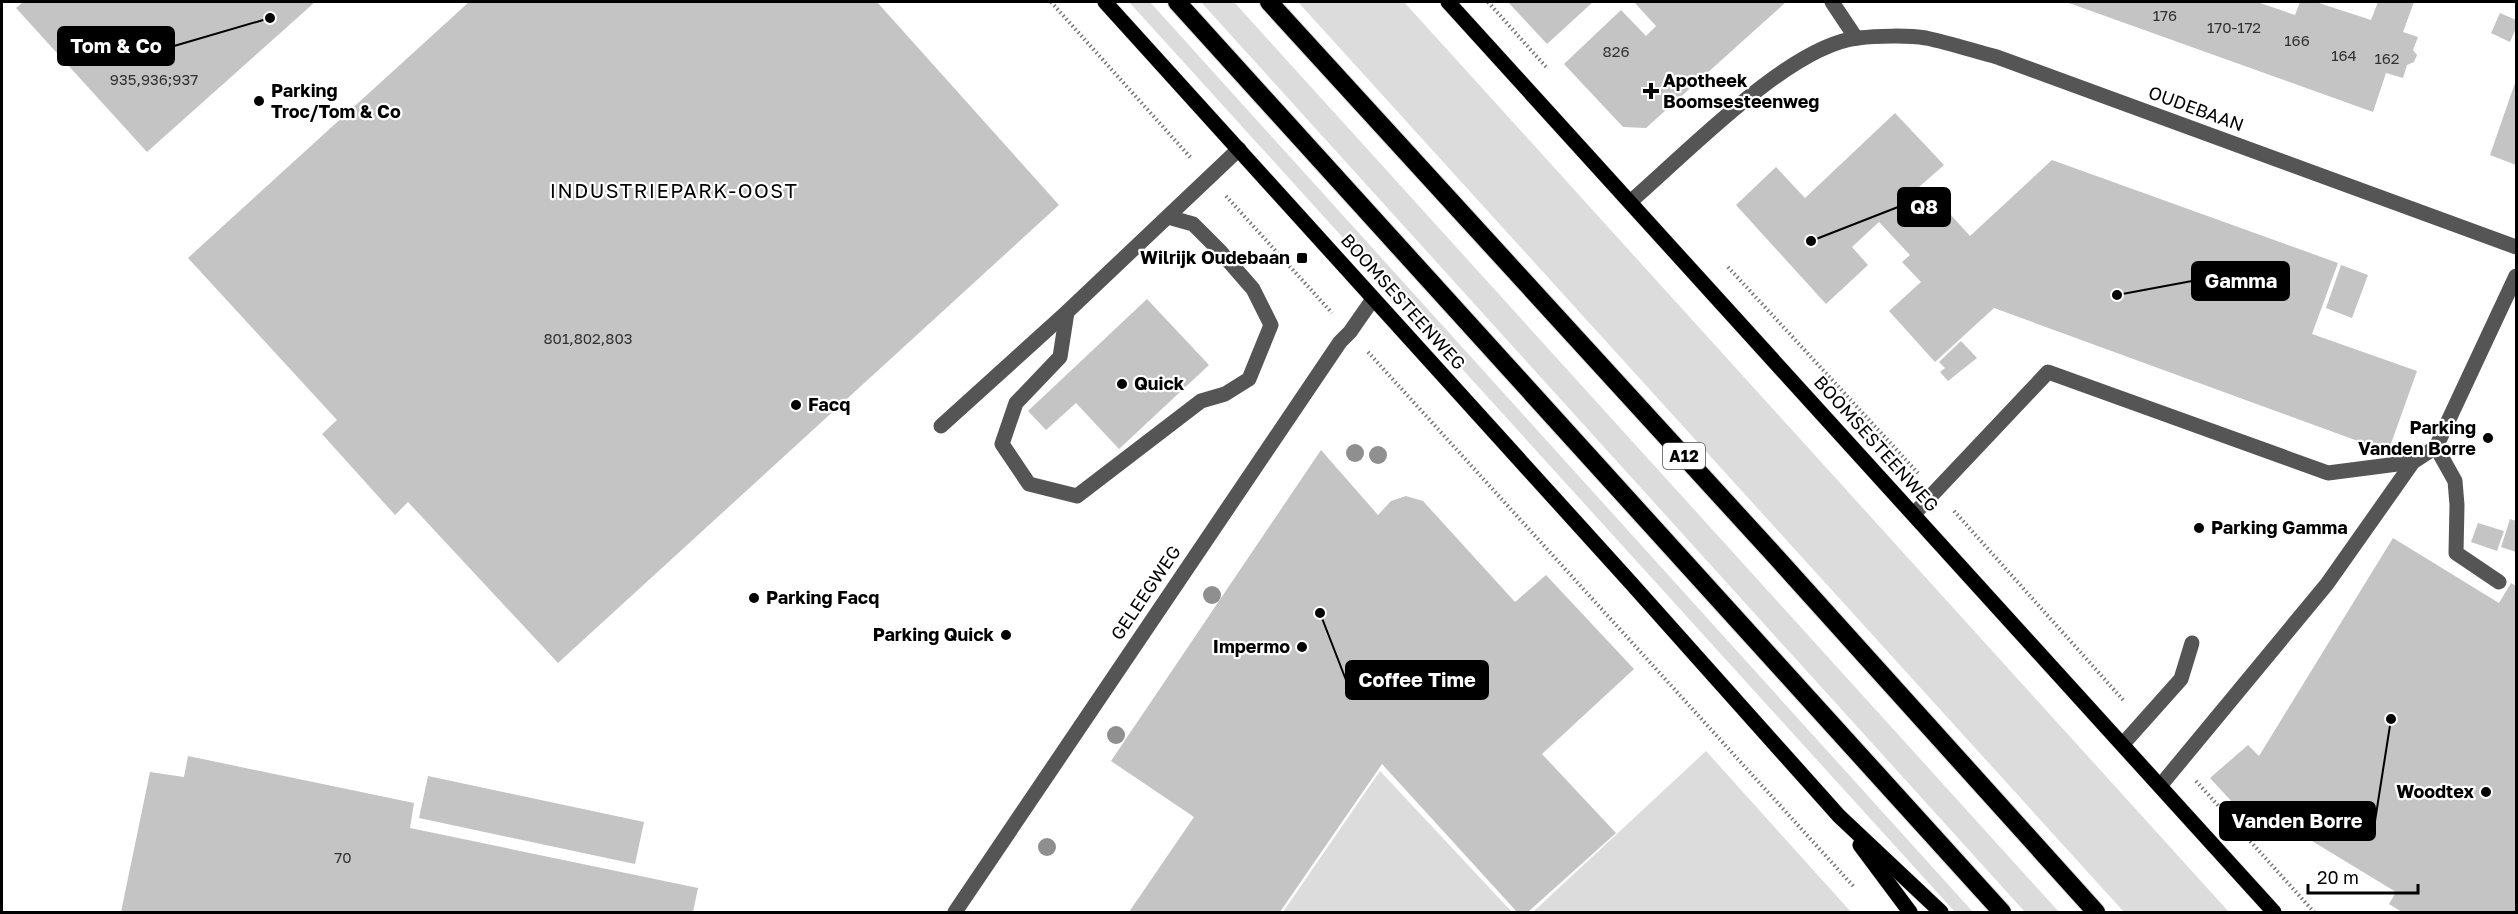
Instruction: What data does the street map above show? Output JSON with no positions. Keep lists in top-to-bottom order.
{
  "streets": {
    "highway": ["A12"],
    "main road": ["BOOMSESTEENWEG"],
    "street": ["OUDEBAAN", "GELEEGWEG"]
  },
  "crossings": [
    ["OUDEBAAN", "BOOMSESTEENWEG"],
    ["BOOMSESTEENWEG", "GELEEGWEG"]
  ],
  "districts": ["INDUSTRIEPARK-OOST"],
  "places": {
    "other": [
      "Tom & Co",
      "Parking Troc/Tom & Co",
      "Q8",
      "Gamma",
      "Quick",
      "Facq",
      "Parking Vanden Borre",
      "Parking Gamma",
      "Parking Facq",
      "Coffee Time",
      "Parking Quick",
      "Impermo",
      "Vanden Borre",
      "Woodtex"
    ],
    "health": ["Apotheek Boomsesteenweg"],
    "transit": ["Wilrijk Oudebaan"]
  },
  "house_numbers": [
    "176",
    "170-172",
    "166",
    "826",
    "164",
    "162",
    "935,936;937",
    "801,802,803",
    "70"
  ],
  "scale_bar": "20 m"
}
